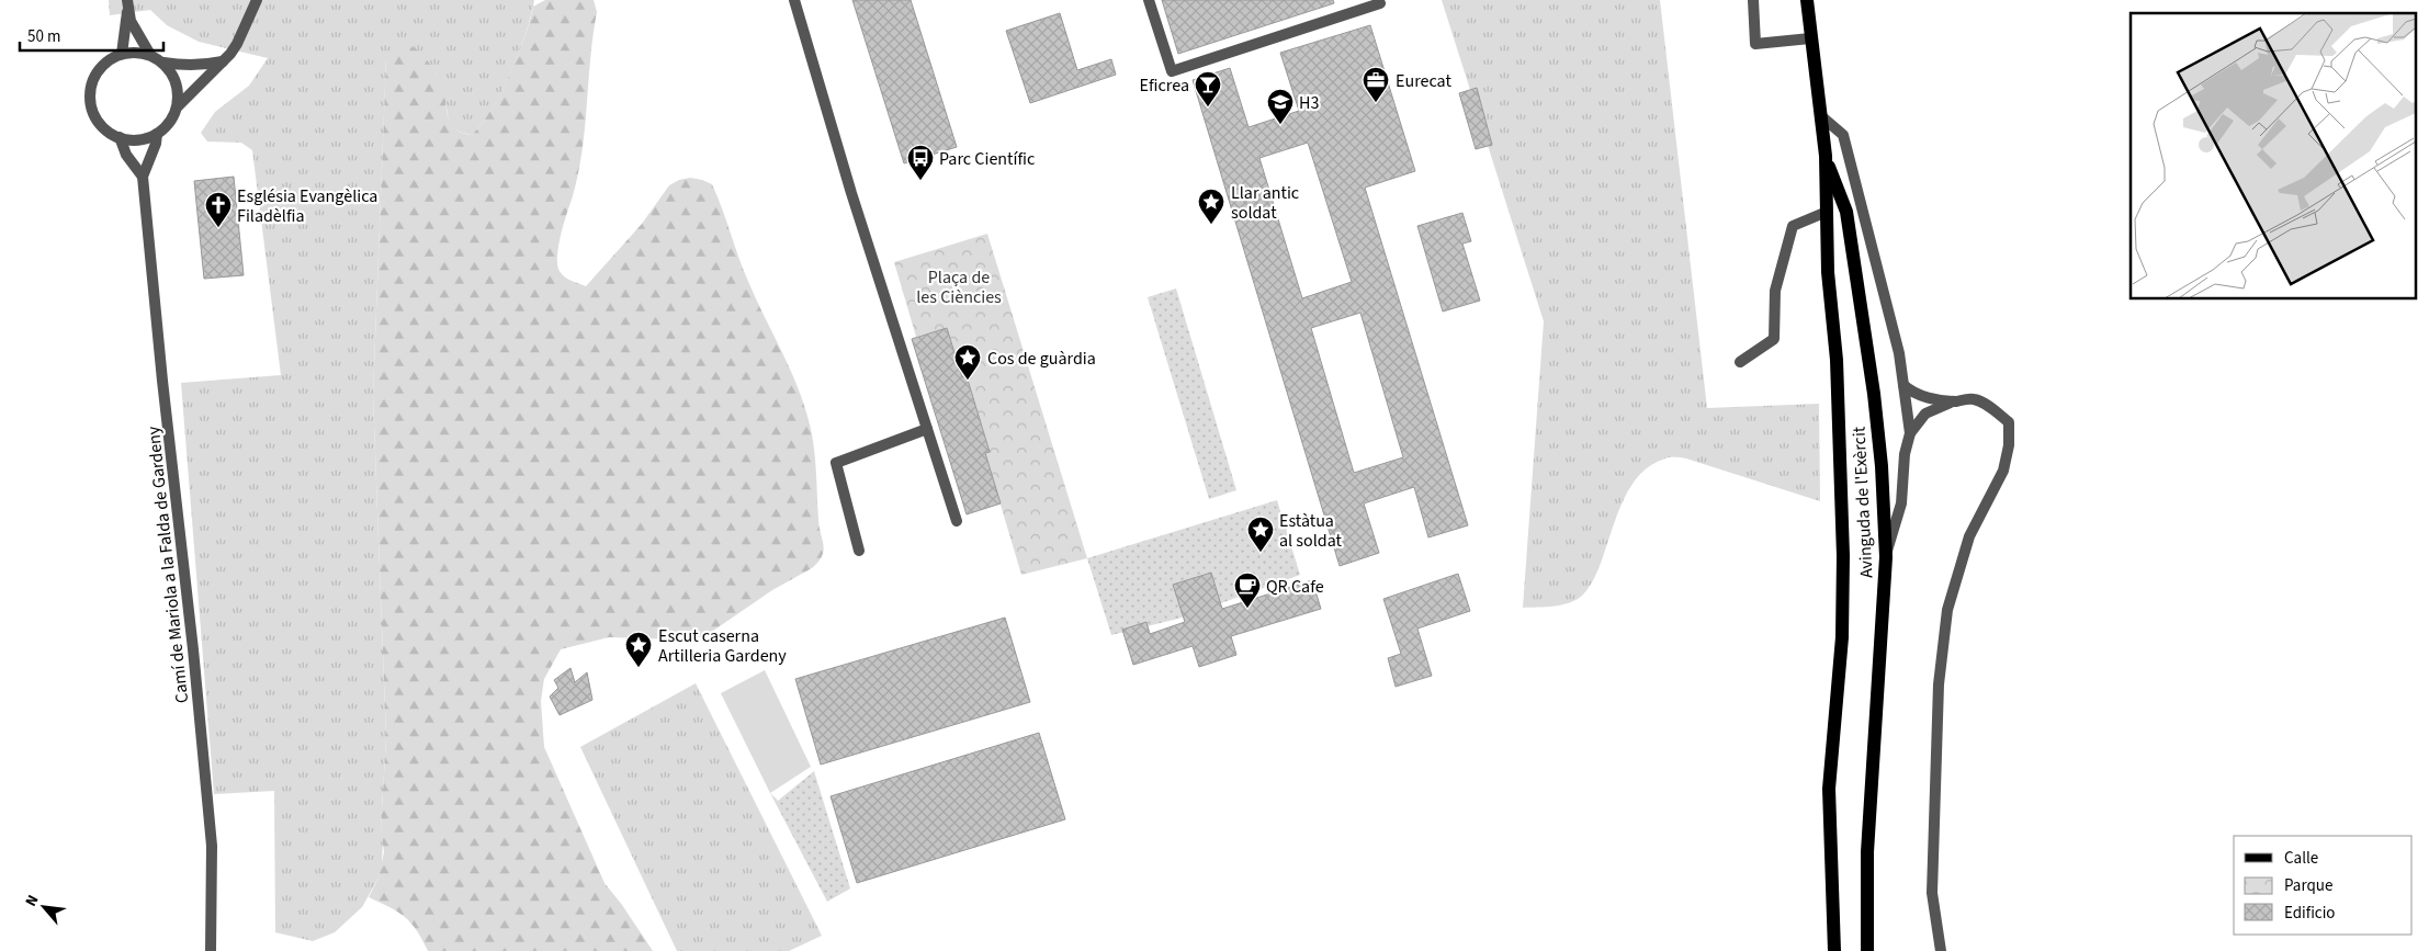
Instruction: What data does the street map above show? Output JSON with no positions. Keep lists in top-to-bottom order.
{
  "streets": {
    "main road": ["Avinguda de l'Exèrcit"],
    "street": ["Camí de Mariola a la Falda de Gardeny"]
  },
  "parks": ["Plaça de les Ciències"],
  "places": {
    "office": ["Eurecat"],
    "bar": ["Eficrea"],
    "school or university": ["H3"],
    "bus stop": ["Parc Científic"],
    "place": [
      "Llar antic soldat",
      "Cos de guàrdia",
      "Estàtua al soldat",
      "Escut caserna Artilleria Gardeny"
    ],
    "church": ["Església Evangèlica Filadèlfia"],
    "cafe": ["QR Cafe"]
  },
  "legend": ["Calle", "Parque", "Edificio"],
  "scale_bar": "50 m",
  "north": "top left"
}
